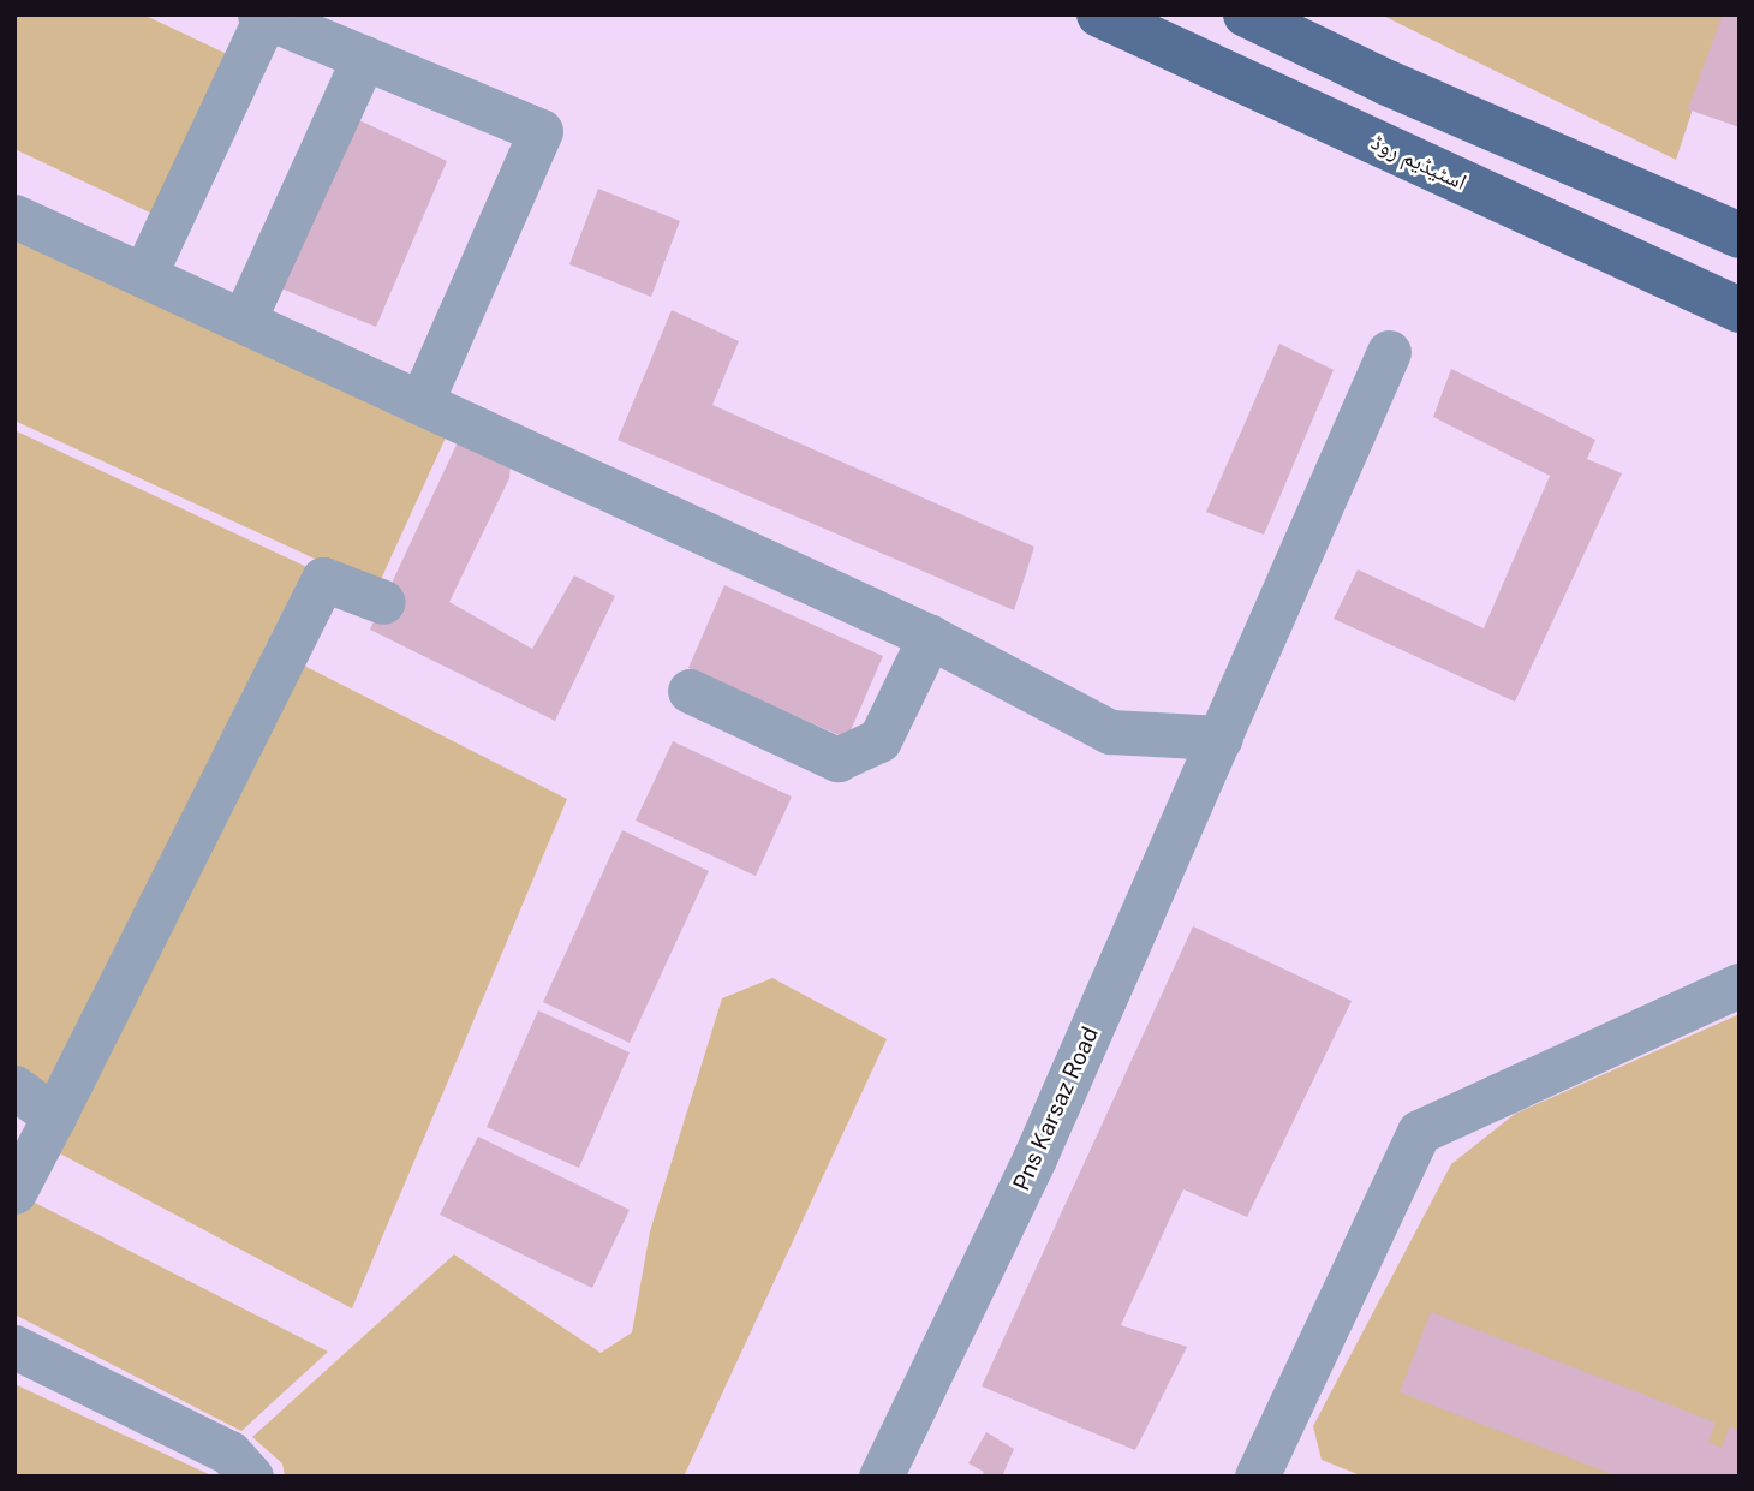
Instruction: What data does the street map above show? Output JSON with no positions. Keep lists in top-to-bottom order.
{
  "streets": {
    "main road": ["اسٹیڈیم روڈ"],
    "street": ["Pns Karsaz Road"]
  }
}
